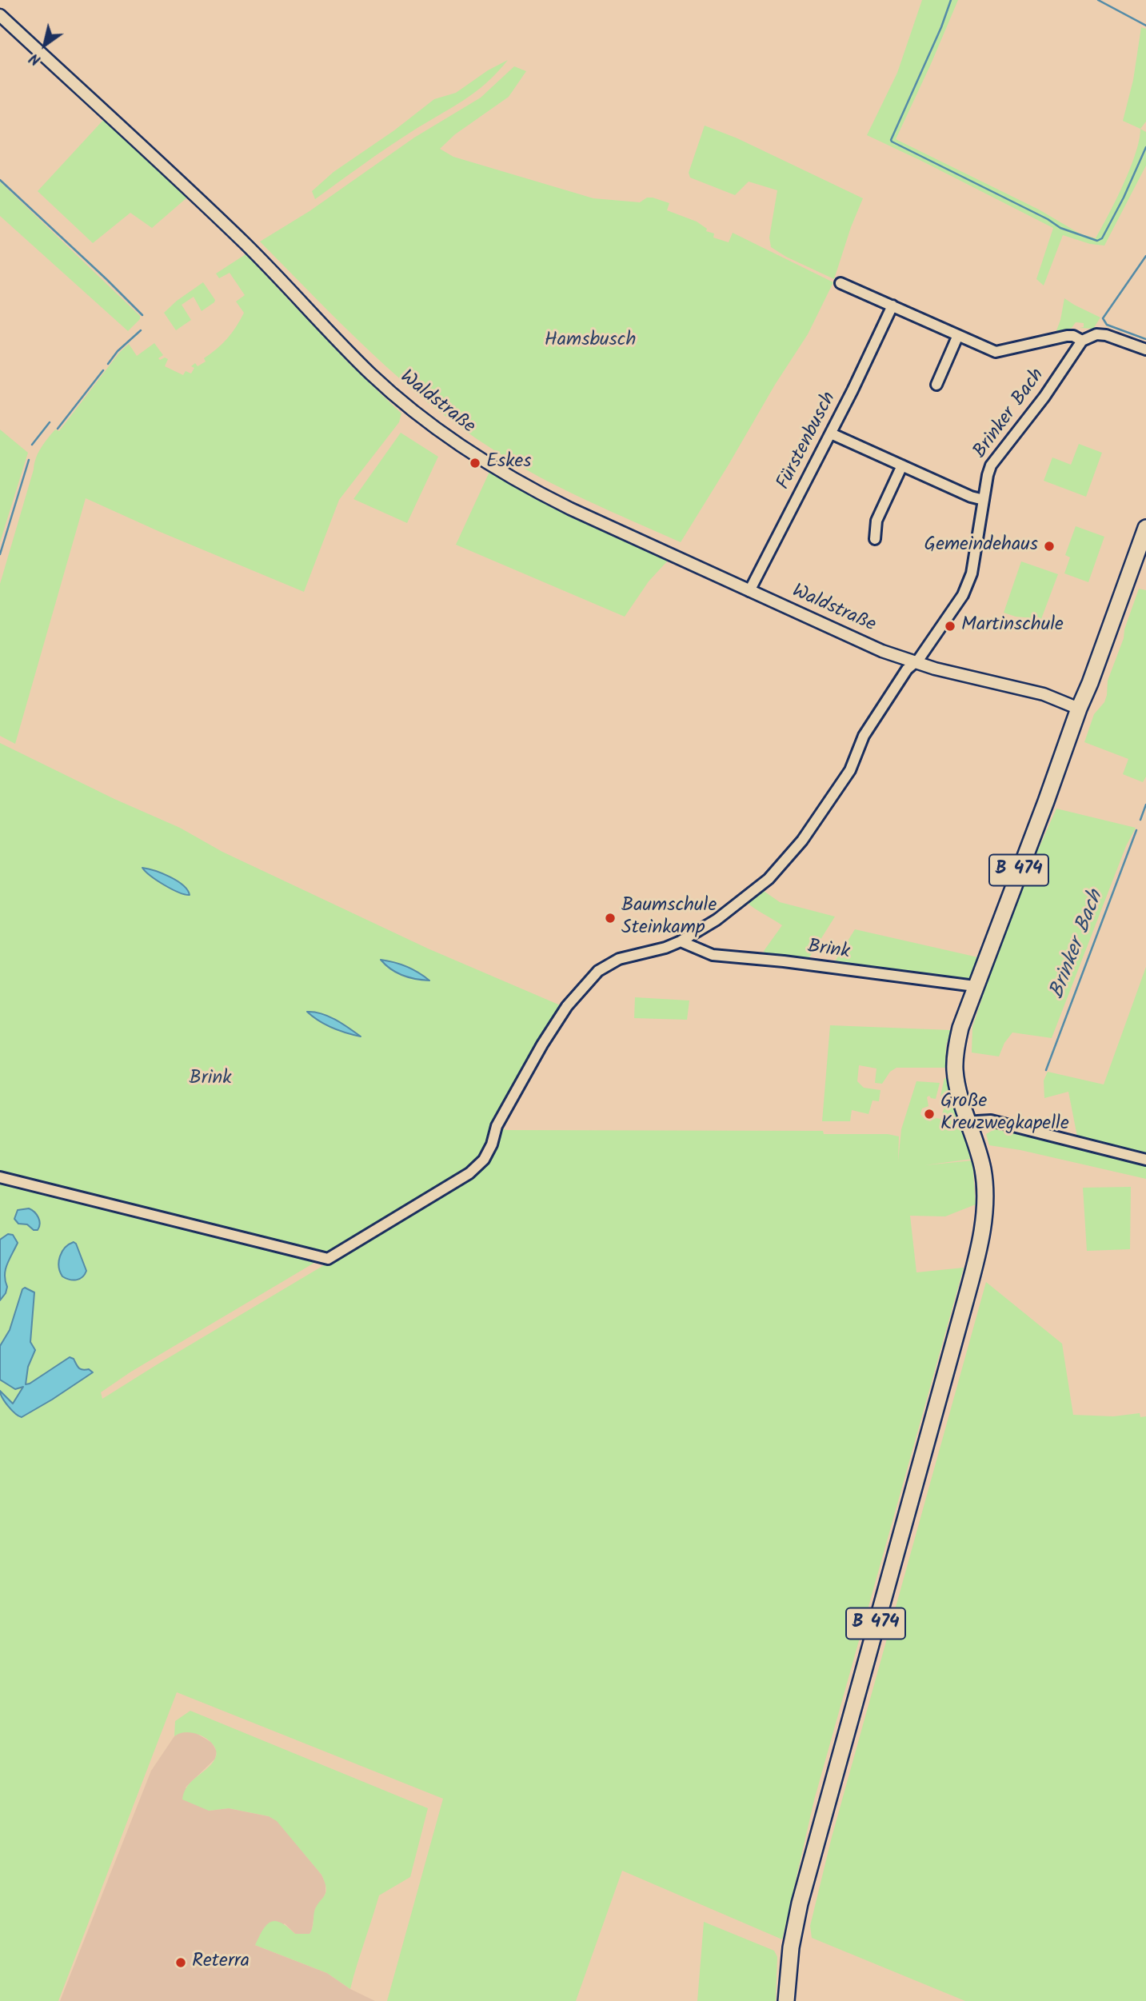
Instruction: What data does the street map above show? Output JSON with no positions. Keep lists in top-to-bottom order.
{
  "streets": {
    "main road": ["B 474"],
    "street": [
      "Waldstraße",
      "Brinker Bach",
      "Fürstenbusch",
      "Brink"
    ]
  },
  "crossings": [
    ["Waldstraße", "Brinker Bach"],
    ["Waldstraße", "Fürstenbusch"],
    ["Waldstraße", "B 474"],
    ["Brinker Bach", "Brink"],
    ["B 474", "Brink"]
  ],
  "water": ["Brinker Bach"],
  "parks": ["Hamsbusch", "Brink"],
  "places": [
    "Eskes",
    "Gemeindehaus",
    "Martinschule",
    "Baumschule Steinkamp",
    "Große Kreuzwegkapelle",
    "Reterra"
  ],
  "north": "bottom left"
}
